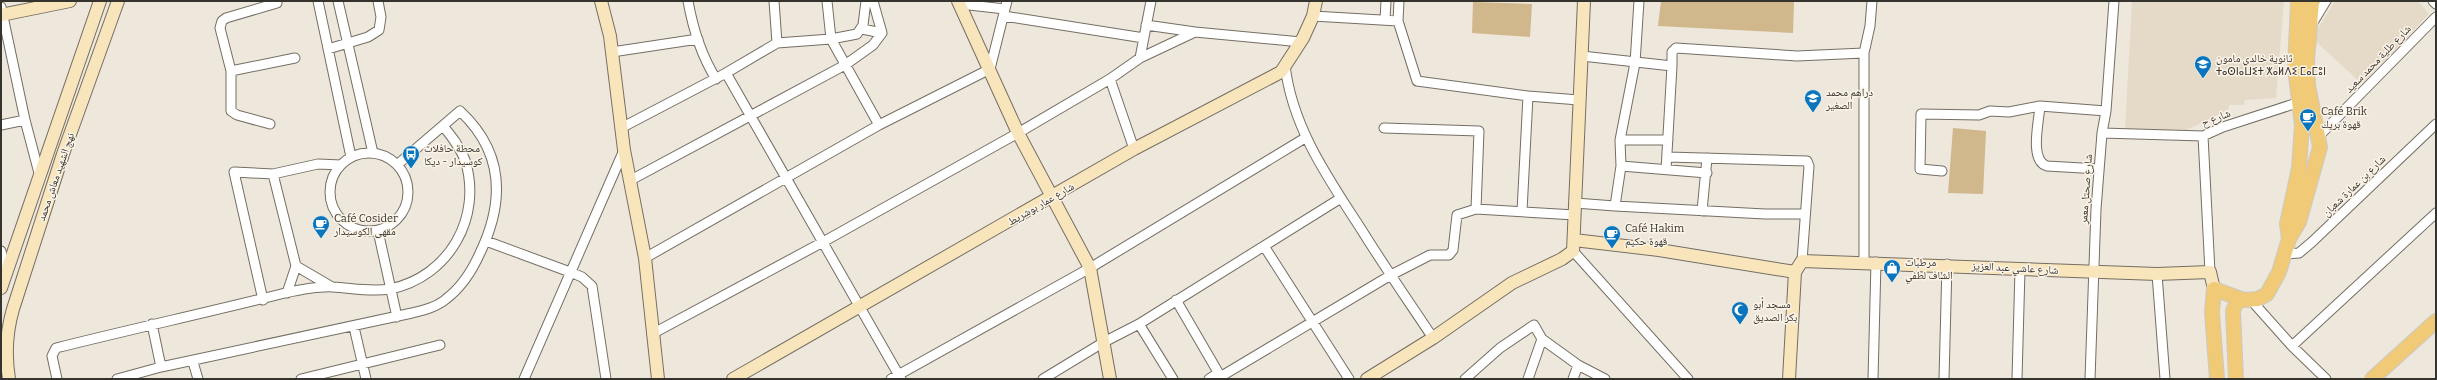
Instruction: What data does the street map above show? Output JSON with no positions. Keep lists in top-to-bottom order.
{
  "streets": {
    "street": [
      "شارع طلية محمد سعيد",
      "شارع ح",
      "نهج الشهيد معاش محمد",
      "شارع بن عمارة شعبان",
      "شارع صحتل معمر",
      "شارع عمار بوشريط",
      "شارع عاشي عبد العزيز"
    ]
  },
  "crossings": [
    ["شارع ح", "شارع صحتل معمر"],
    ["شارع صحتل معمر", "شارع عاشي عبد العزيز"]
  ],
  "places": {
    "school or university": ["ثانوية خالدي مامون ⵜⴰⵙⵏⴰⵡⵉⵜ ⵅⴰⵍⴷⵉ ⵎⴰⵎⵓⵏ", "دراهم محمد الصغير"],
    "cafe": ["Café Brik قهوة بريك", "Café Cosider مقهى الكوسيدار", "Café Hakim قهوة حكيم"],
    "bus stop": ["محطة حافلات كوسيدار - ديكا"],
    "shop": ["مرطبات الشاف لطفي"],
    "mosque": ["مسجد أبو بكر الصديق"]
  }
}
